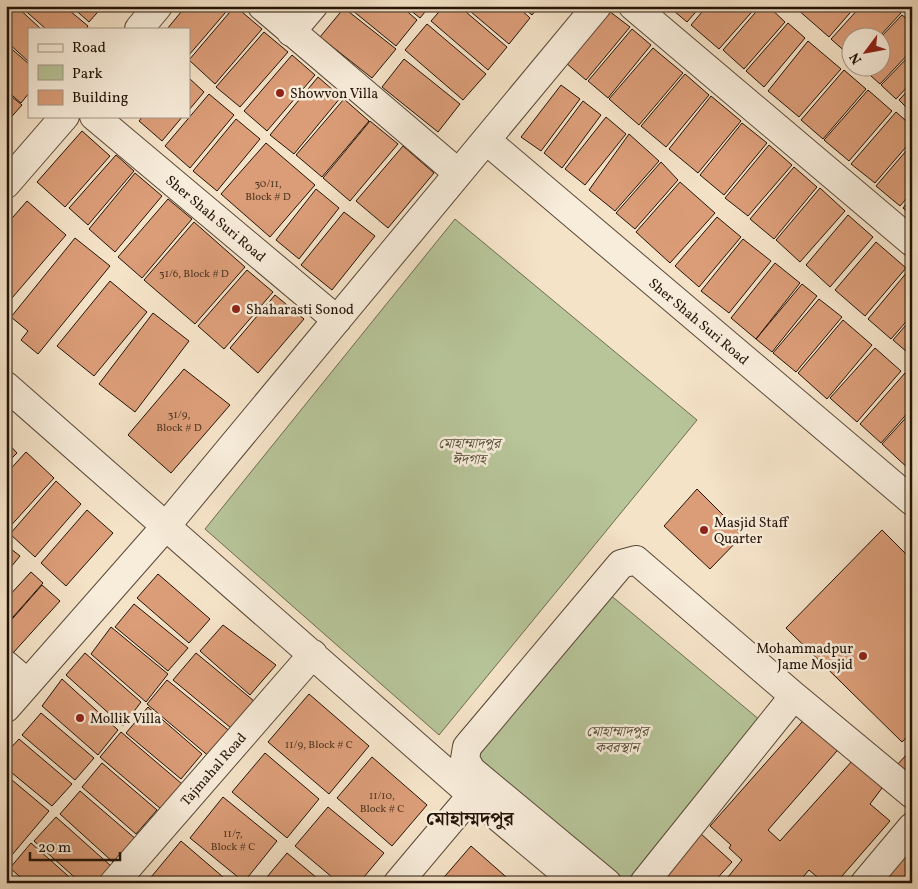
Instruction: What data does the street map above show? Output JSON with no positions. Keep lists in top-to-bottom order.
{
  "streets": {
    "street": ["Sher Shah Suri Road", "Tajmahal Road"]
  },
  "districts": ["মোহাম্মদপুর"],
  "parks": ["মোহাম্মাদপুর ঈদগাহ", "মোহাম্মাদপুর কবরস্থান"],
  "places": [
    "Showvon Villa",
    "Shaharasti Sonod",
    "Masjid Staff Quarter",
    "Mohammadpur Jame Mosjid",
    "Mollik Villa"
  ],
  "house_numbers": [
    "30/11, Block # D",
    "31/6, Block # D",
    "31/9, Block # D",
    "11/9, Block # C",
    "11/10, Block # C",
    "11/7, Block # C"
  ],
  "legend": ["Road", "Park", "Building"],
  "scale_bar": "20 m",
  "north": "bottom left"
}
